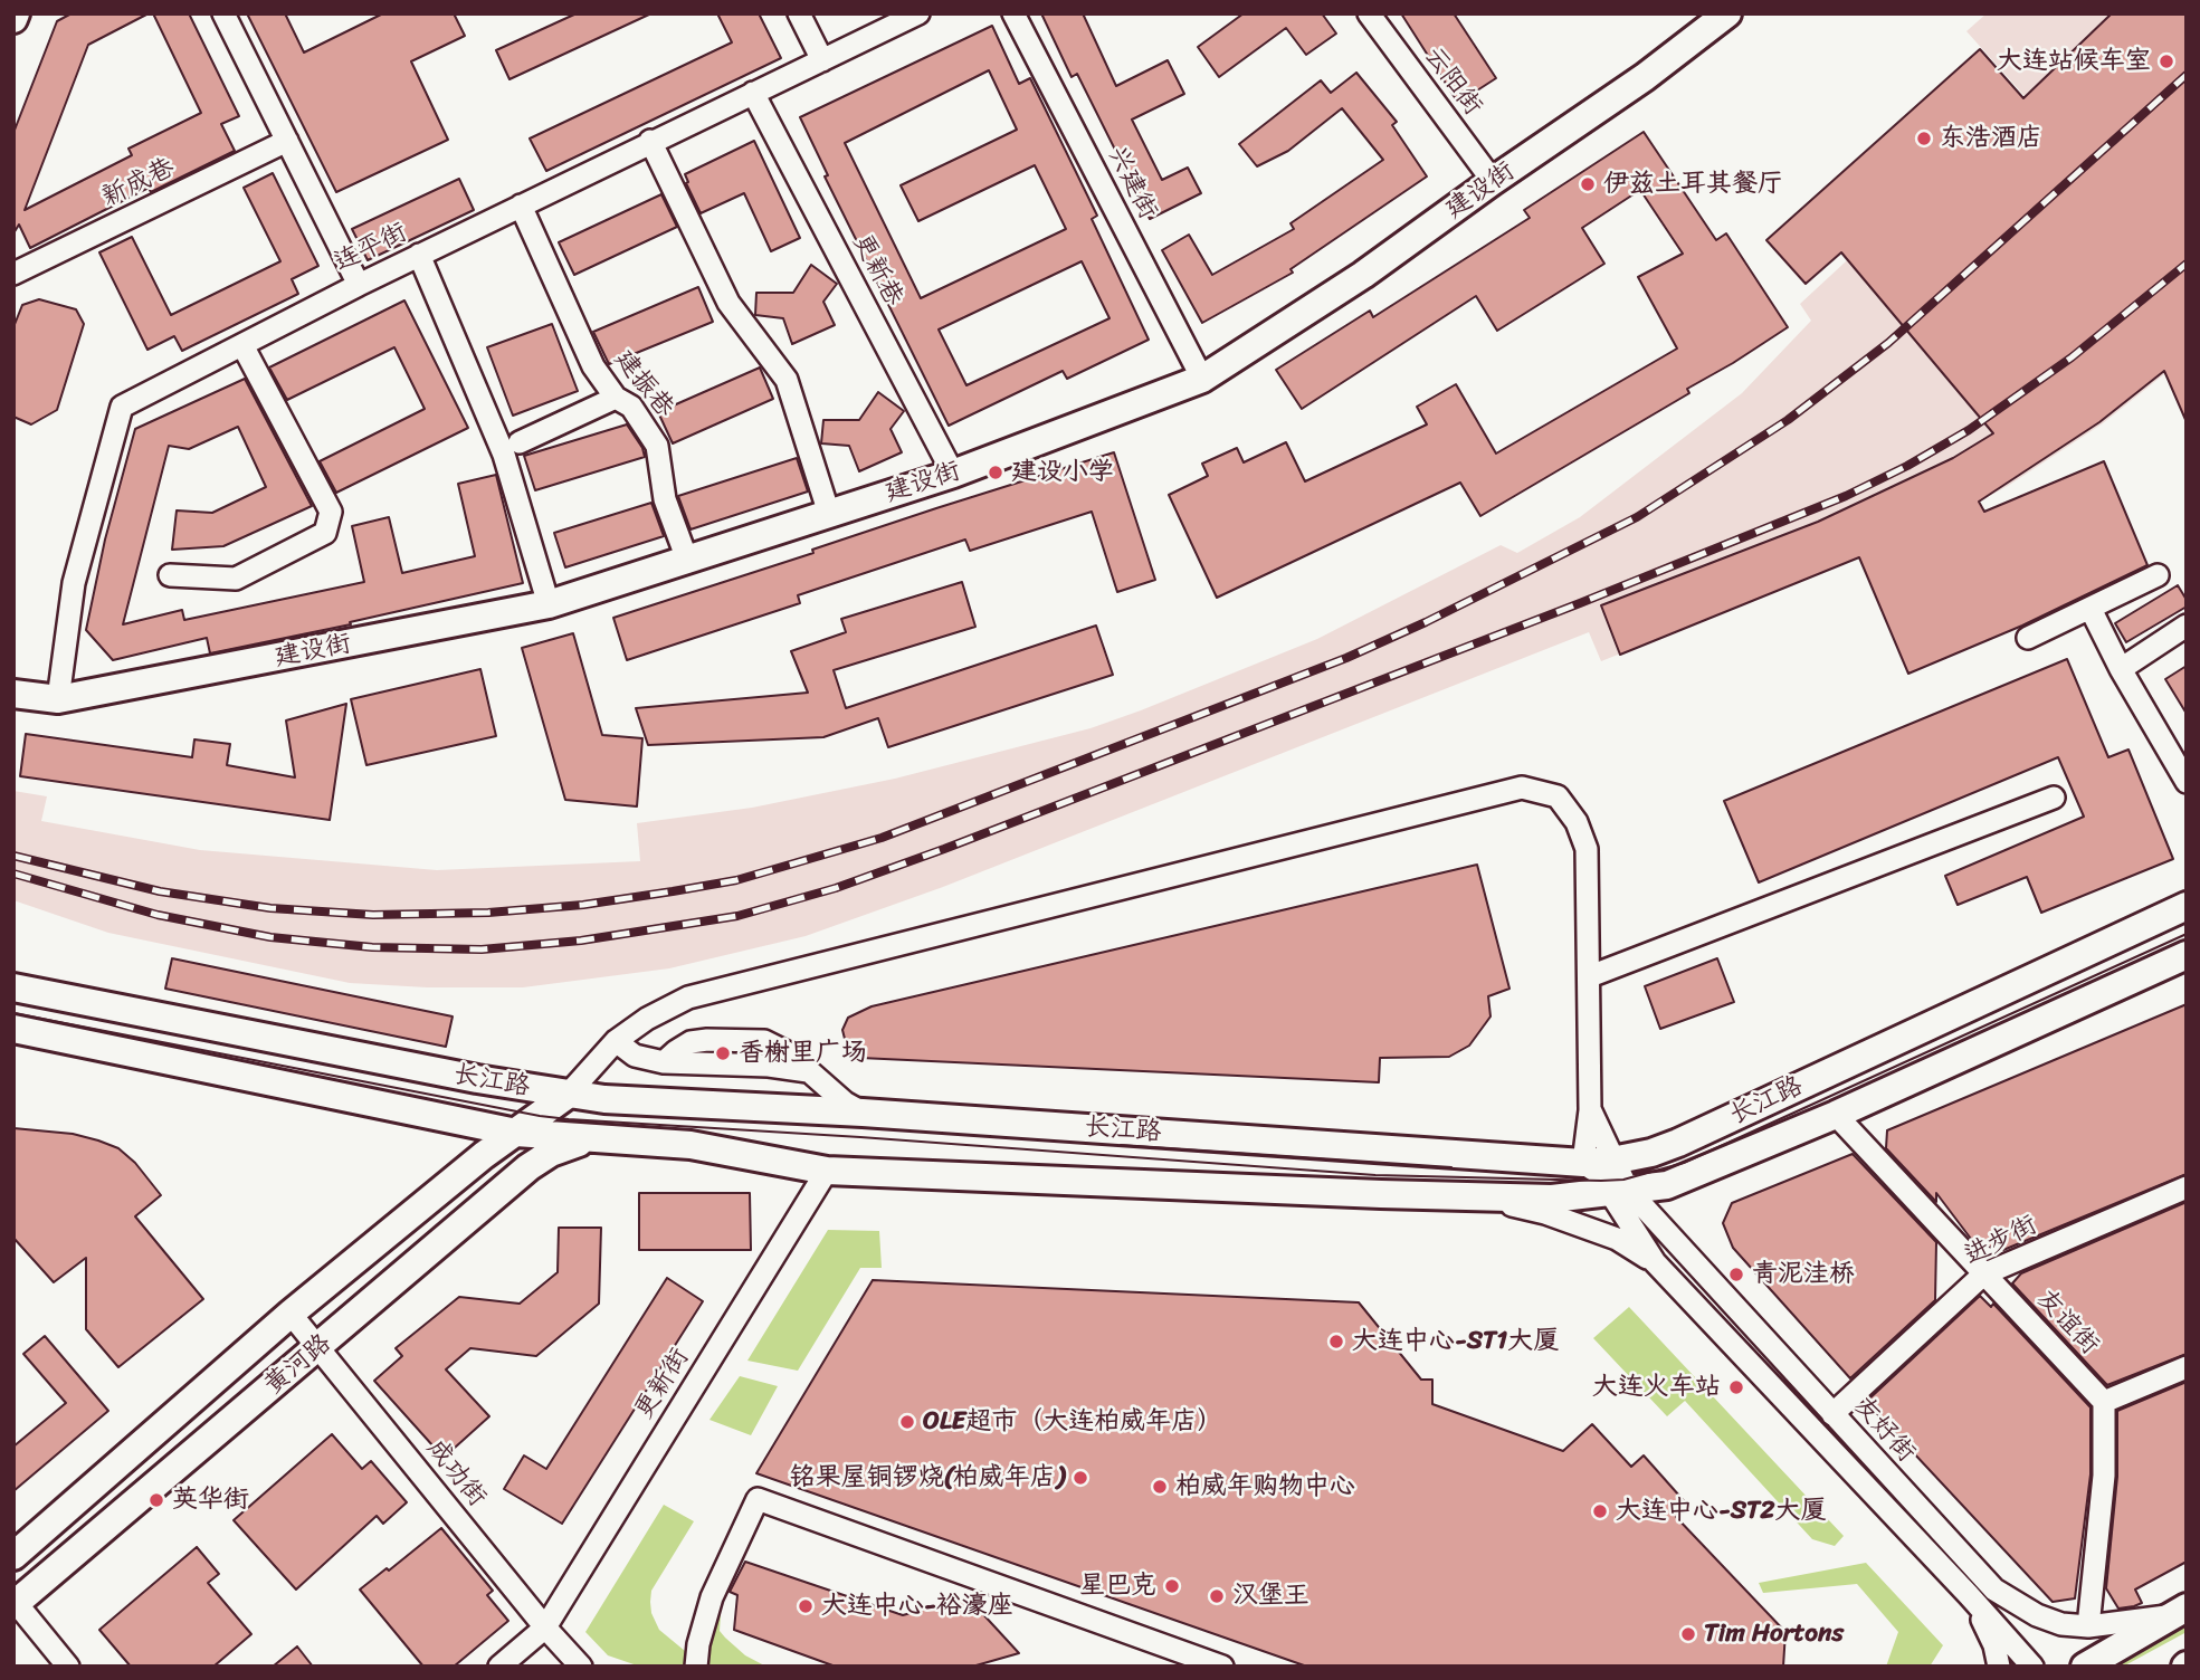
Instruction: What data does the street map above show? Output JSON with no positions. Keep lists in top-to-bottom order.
{
  "streets": {
    "main road": ["建设街", "长江路", "黄河路"],
    "street": [
      "云阳街",
      "新成巷",
      "兴建街",
      "连平街",
      "更新巷",
      "建振巷",
      "进步街",
      "友谊街",
      "更新街",
      "友好街",
      "成功街"
    ]
  },
  "crossings": [
    ["云阳街", "建设街"],
    ["兴建街", "建设街"],
    ["建设街", "连平街"],
    ["建设街", "更新巷"],
    ["建设街", "建振巷"],
    ["连平街", "更新巷"],
    ["连平街", "建振巷"],
    ["长江路", "友谊街"],
    ["长江路", "黄河路"],
    ["长江路", "更新街"],
    ["长江路", "友好街"],
    ["进步街", "友谊街"],
    ["进步街", "友好街"],
    ["黄河路", "成功街"],
    ["更新街", "成功街"]
  ],
  "places": [
    "大连站候车室",
    "东浩酒店",
    "伊兹土耳其餐厅",
    "建设小学",
    "香榭里广场",
    "青泥洼桥",
    "大连中心-ST1大厦",
    "大连火车站",
    "OLE超市（大连柏威年店）",
    "铭果屋铜锣烧(柏威年店)",
    "柏威年购物中心",
    "英华街",
    "大连中心-ST2大厦",
    "星巴克",
    "汉堡王",
    "大连中心-裕濠座",
    "Tim Hortons"
  ]
}
